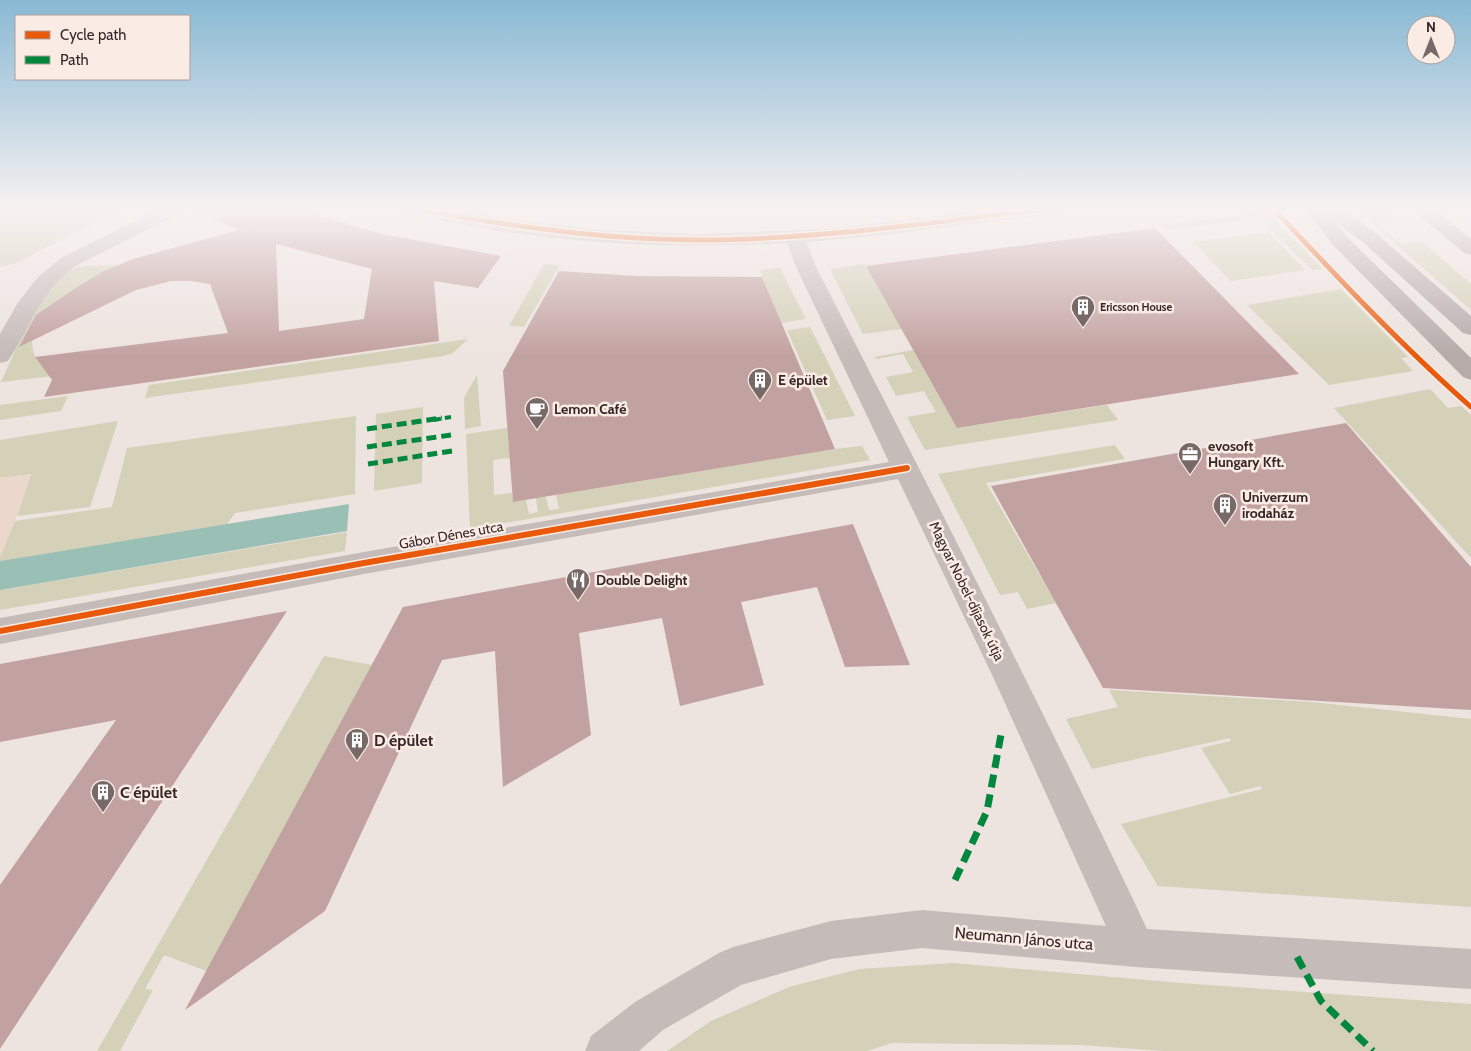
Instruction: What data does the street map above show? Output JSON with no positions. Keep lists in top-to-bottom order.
{
  "streets": {
    "street": ["Gábor Dénes utca", "Magyar Nobel-díjasok útja", "Neumann János utca"]
  },
  "crossings": [
    ["Gábor Dénes utca", "Magyar Nobel-díjasok útja"],
    ["Magyar Nobel-díjasok útja", "Neumann János utca"]
  ],
  "places": {
    "building": [
      "Ericsson House",
      "E épület",
      "Univerzum irodaház",
      "D épület",
      "C épület"
    ],
    "cafe": ["Lemon Café"],
    "office": ["evosoft Hungary Kft."],
    "restaurant": ["Double Delight"]
  },
  "legend": ["Cycle path", "Path"],
  "north": "top"
}
